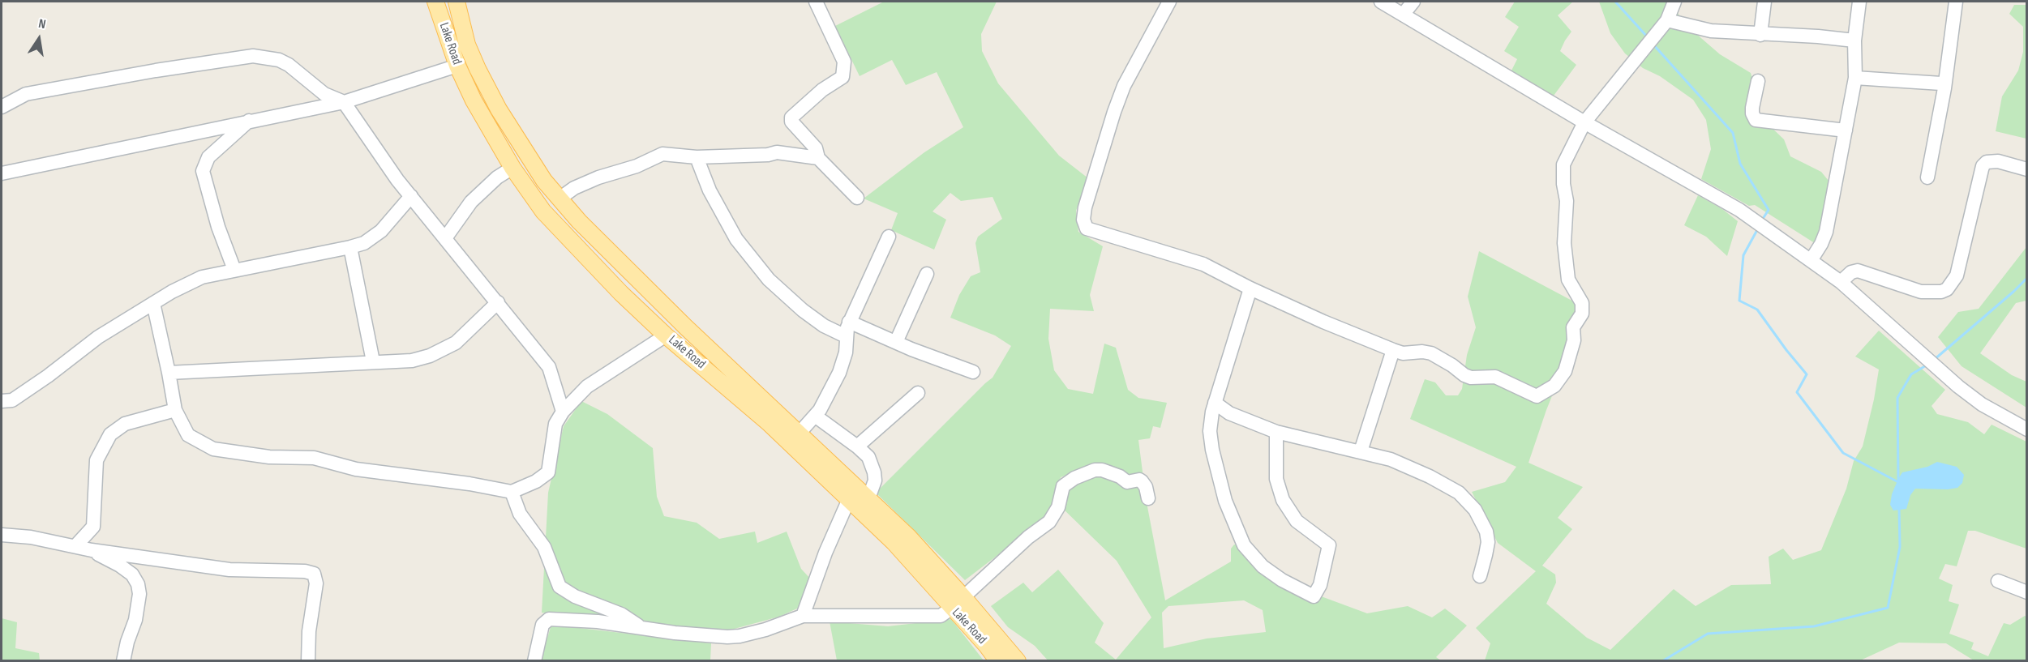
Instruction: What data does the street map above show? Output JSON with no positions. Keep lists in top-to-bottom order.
{
  "streets": {
    "main road": ["Lake Road"]
  },
  "north": "top"
}
